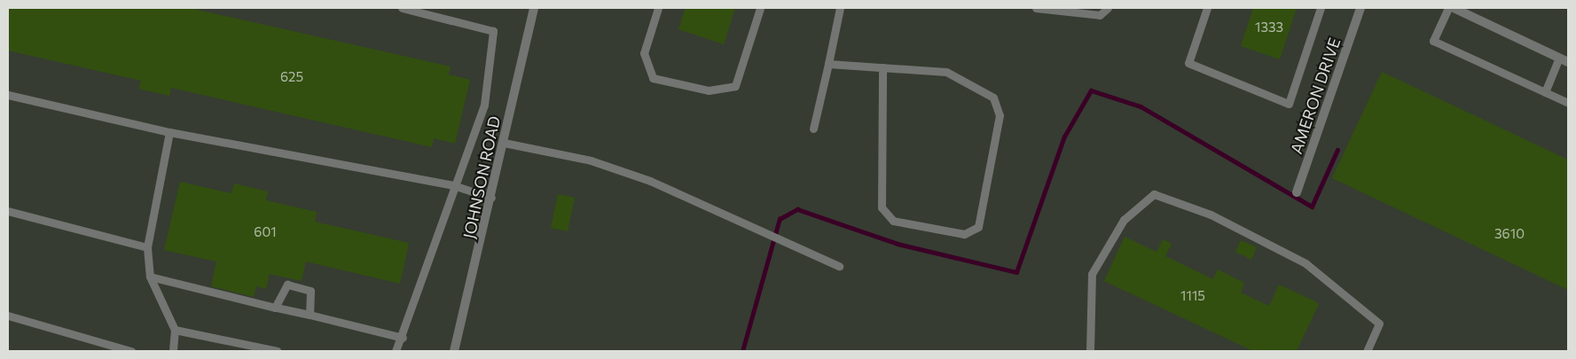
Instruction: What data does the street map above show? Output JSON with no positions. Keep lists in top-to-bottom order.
{
  "streets": {
    "street": ["AMERON DRIVE", "JOHNSON ROAD"]
  },
  "house_numbers": [
    "1333",
    "625",
    "601",
    "3610",
    "1115"
  ]
}
